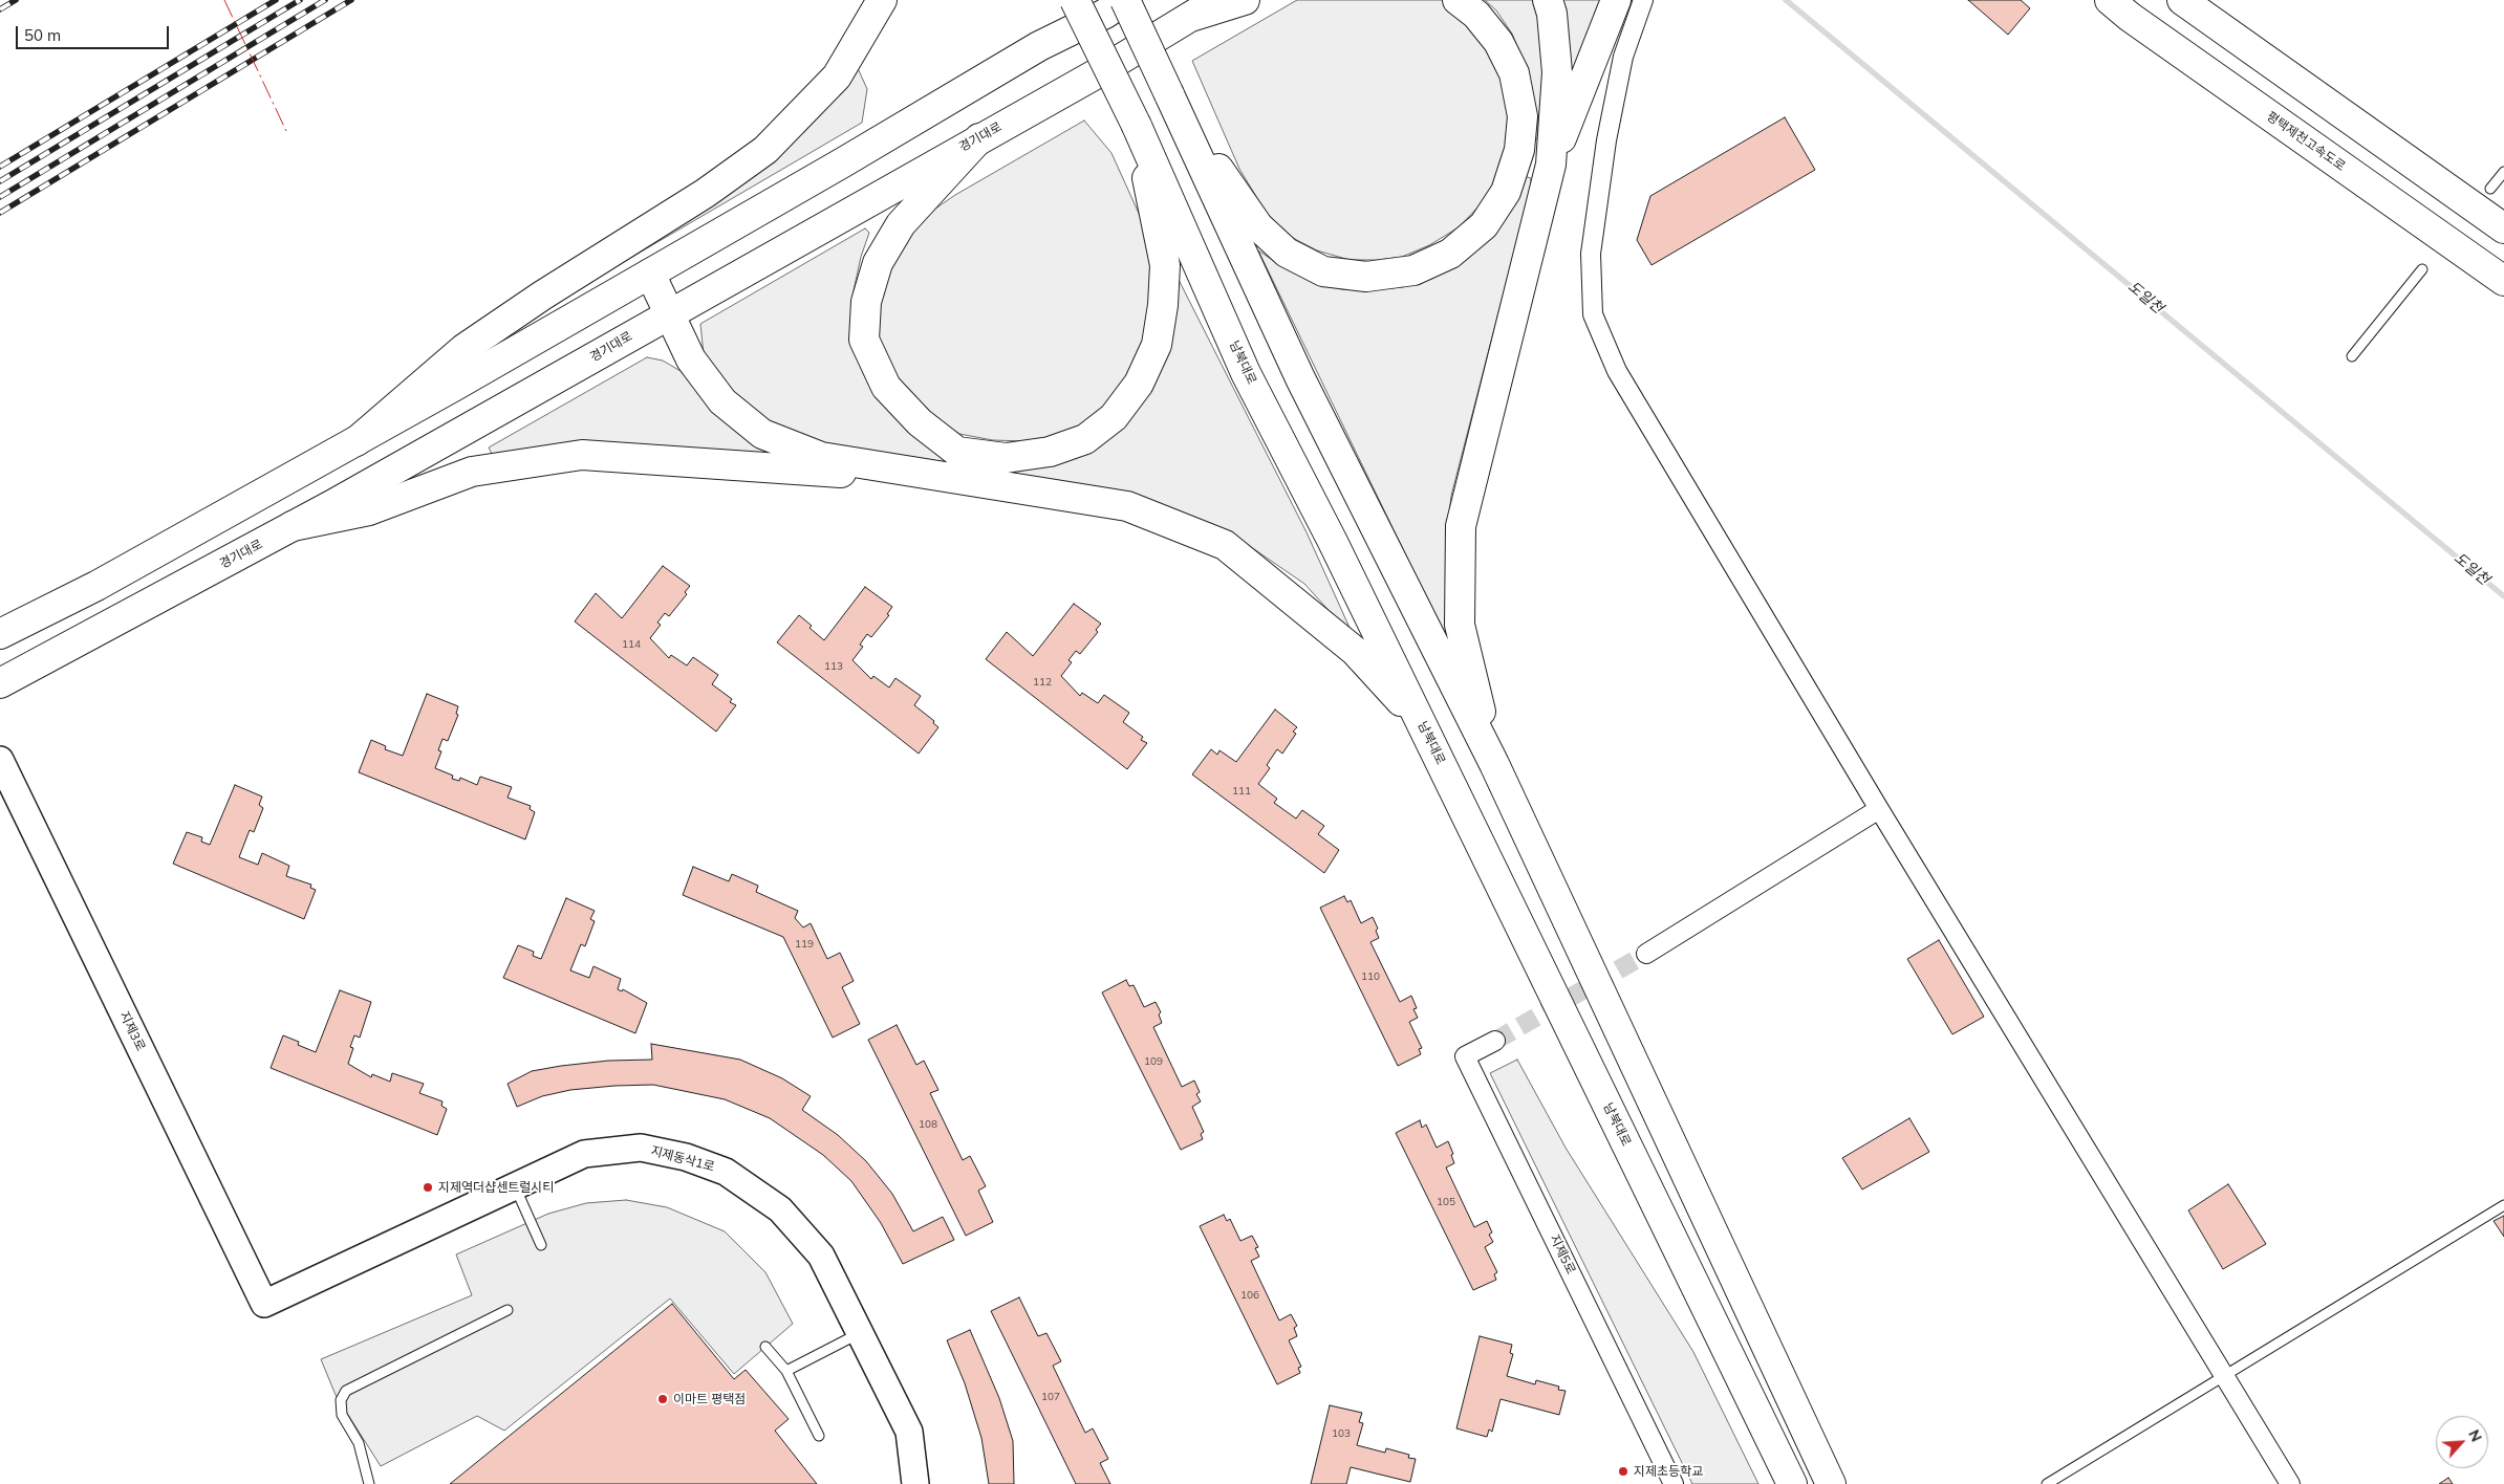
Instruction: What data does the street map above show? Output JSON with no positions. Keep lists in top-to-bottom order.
{
  "streets": {
    "main road": ["경기대로", "평택제천고속도로", "남북대로"],
    "street": ["지제3로", "지제동삭1로", "지제5로"]
  },
  "crossings": [
    ["지제3로", "지제동삭1로"]
  ],
  "water": ["도일천"],
  "places": ["지제역더샵센트럴시티", "이마트 평택점", "지제초등학교"],
  "house_numbers": [
    "114",
    "113",
    "112",
    "111",
    "119",
    "110",
    "109",
    "108",
    "105",
    "106",
    "107",
    "103"
  ],
  "scale_bar": "50 m",
  "north": "top right"
}
